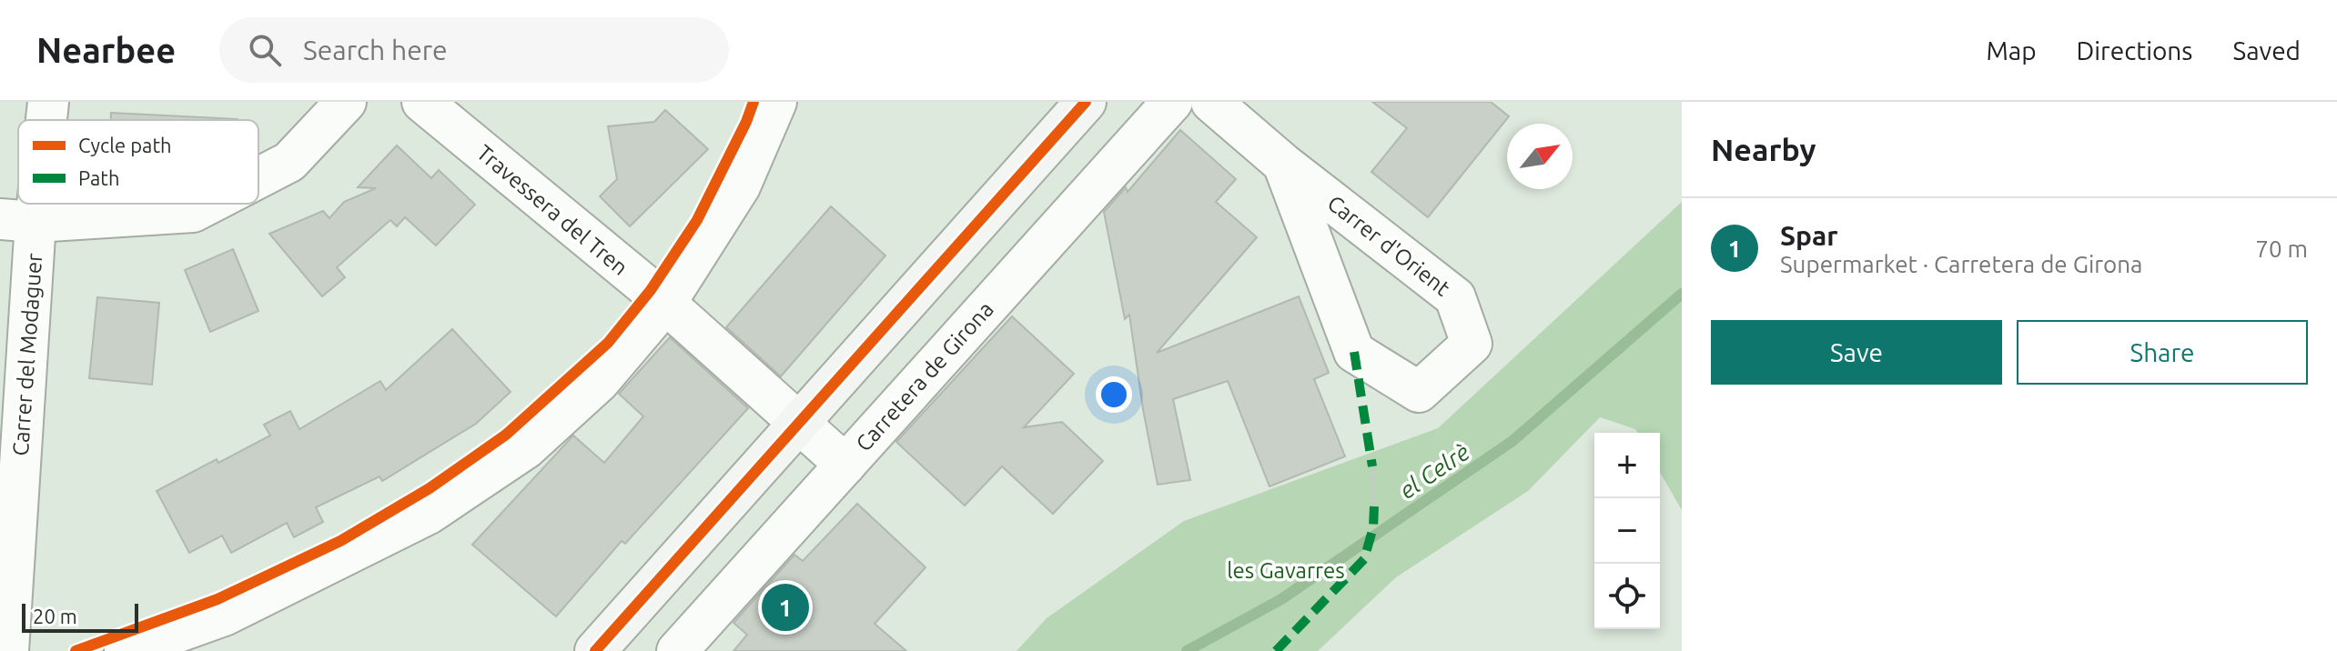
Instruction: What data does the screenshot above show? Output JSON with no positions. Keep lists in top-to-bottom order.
{
  "streets": {
    "street": [
      "Travessera del Tren",
      "Carrer d'Orient",
      "Carrer del Modaguer",
      "Carretera de Girona"
    ]
  },
  "crossings": [
    ["Travessera del Tren", "Carretera de Girona"]
  ],
  "water": ["el Celrè"],
  "parks": ["les Gavarres"],
  "legend": ["Cycle path", "Path"],
  "scale_bar": "20 m",
  "north": "top right",
  "page": {
    "header": "Nearbee",
    "search": "Search here",
    "nav": ["Map", "Directions", "Saved"],
    "heading": "Nearby",
    "list": [
      {
        "mark": "1",
        "name": "Spar",
        "note": "Supermarket · Carretera de Girona",
        "value": "70 m"
      }
    ],
    "buttons": ["Save", "Share"],
    "map_buttons": ["+", "−"],
    "pins": "1",
    "scale": "20 m"
  }
}
